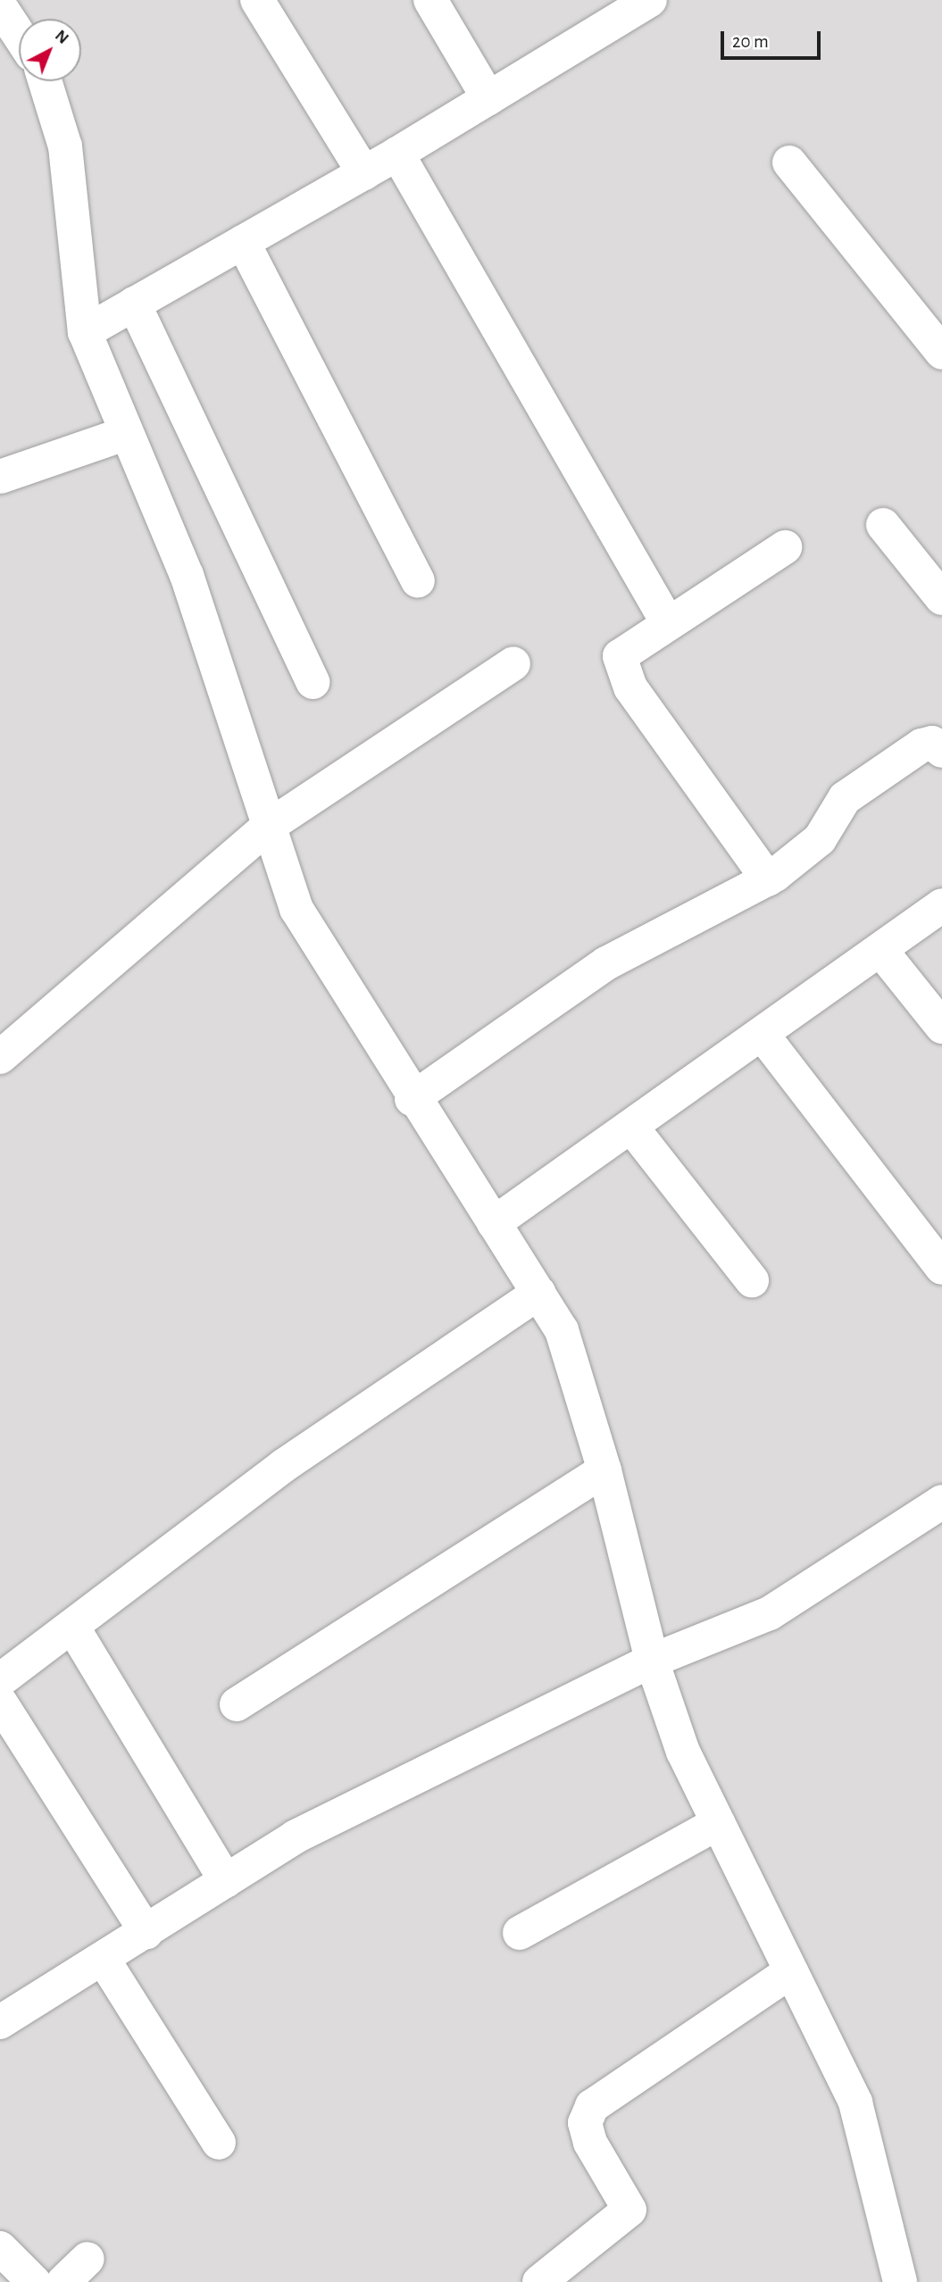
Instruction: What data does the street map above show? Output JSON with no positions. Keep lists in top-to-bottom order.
{
  "scale_bar": "20 m",
  "north": "top right"
}
